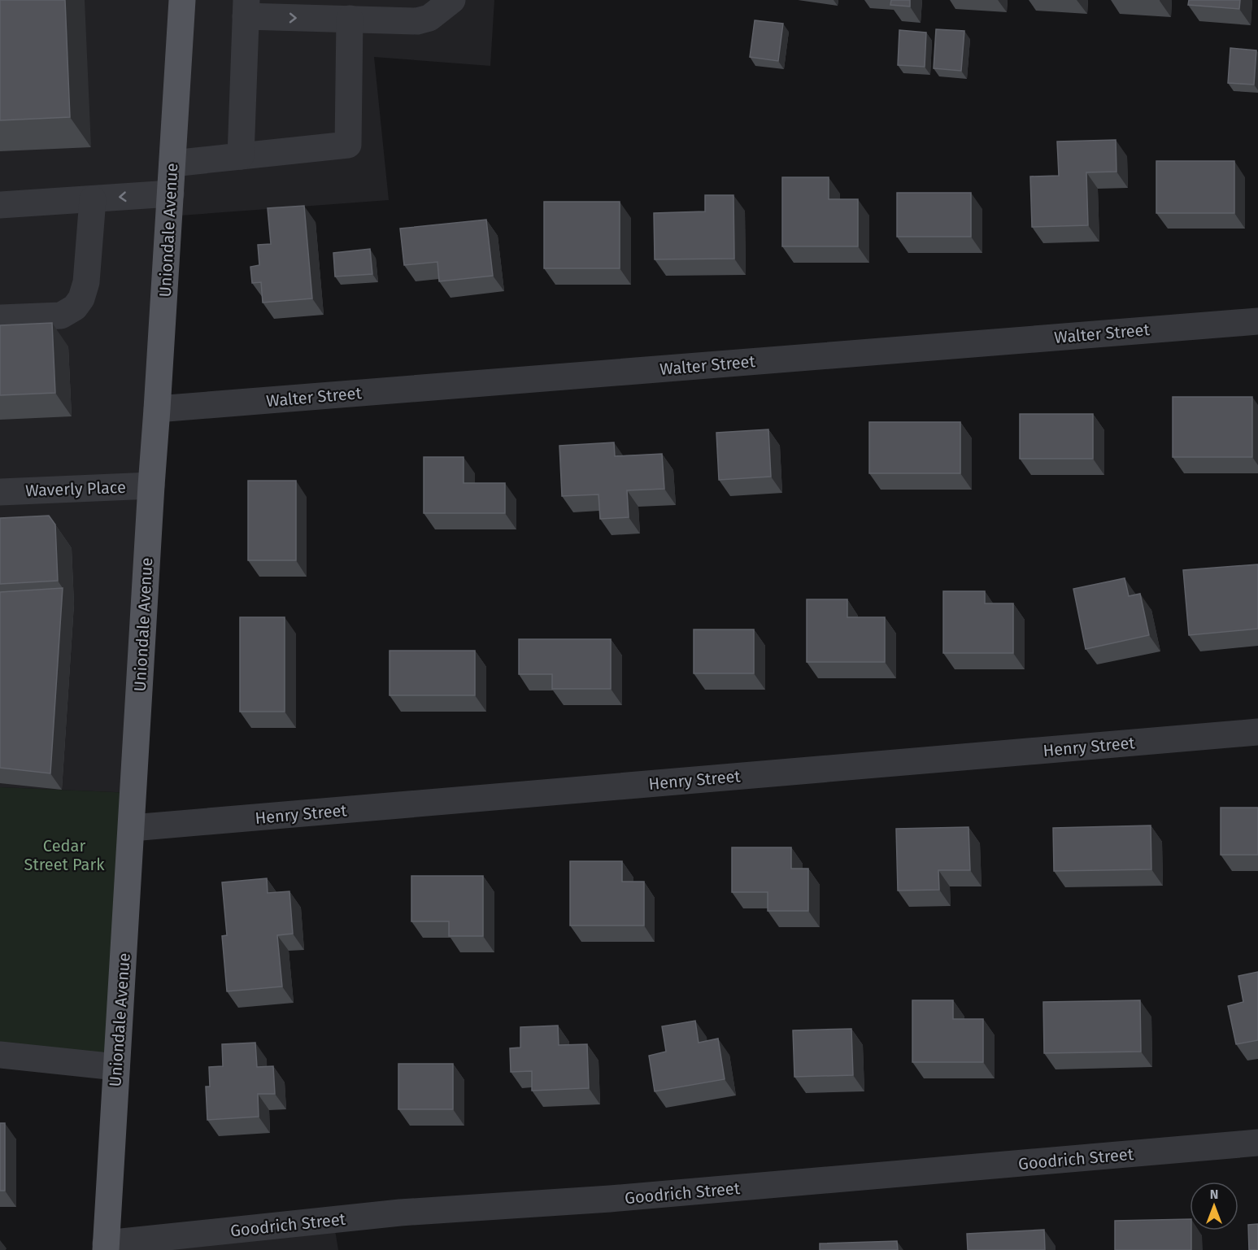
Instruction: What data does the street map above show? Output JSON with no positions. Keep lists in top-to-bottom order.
{
  "streets": {
    "main road": ["Uniondale Avenue"],
    "street": [
      "Walter Street",
      "Waverly Place",
      "Henry Street",
      "Goodrich Street"
    ]
  },
  "crossings": [
    ["Uniondale Avenue", "Walter Street"],
    ["Uniondale Avenue", "Waverly Place"],
    ["Uniondale Avenue", "Henry Street"],
    ["Uniondale Avenue", "Goodrich Street"]
  ],
  "parks": ["Cedar Street Park"],
  "north": "top"
}
